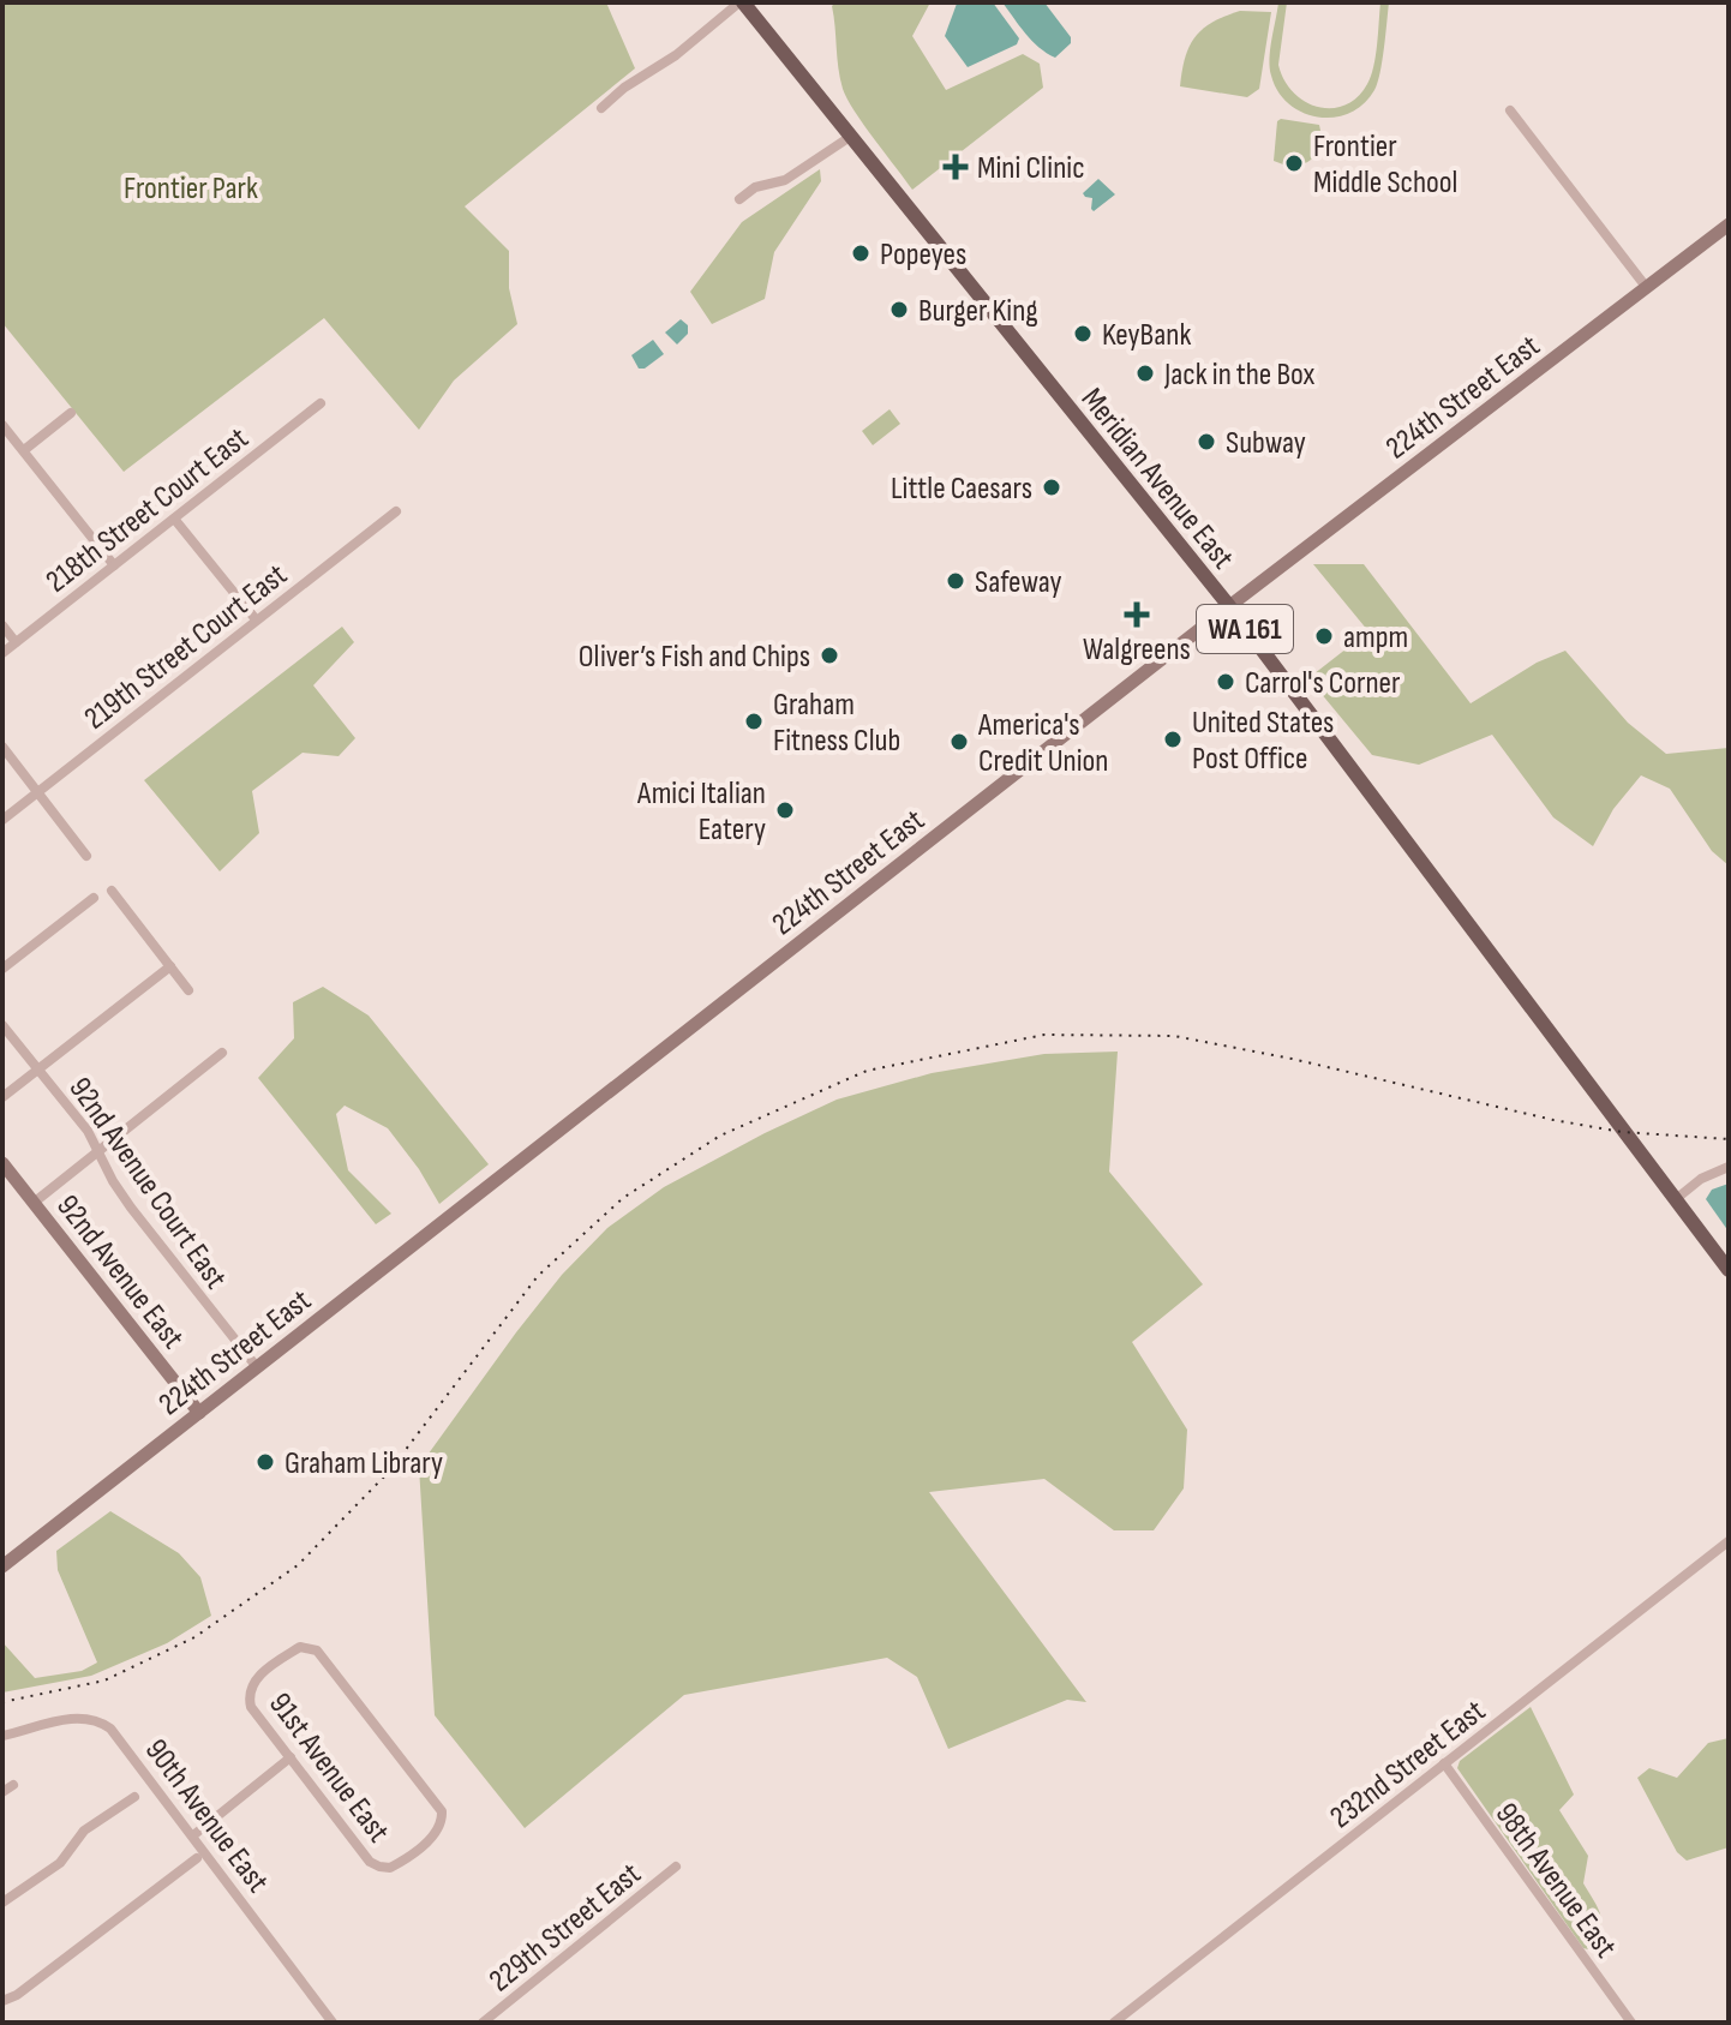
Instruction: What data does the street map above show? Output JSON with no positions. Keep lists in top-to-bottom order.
{
  "streets": {
    "main road": [
      "224th Street East",
      "Meridian Avenue East",
      "WA 161",
      "92nd Avenue East"
    ],
    "street": [
      "218th Street Court East",
      "219th Street Court East",
      "92nd Avenue Court East",
      "232nd Street East",
      "91st Avenue East",
      "90th Avenue East",
      "98th Avenue East",
      "229th Street East"
    ]
  },
  "crossings": [
    ["224th Street East", "Meridian Avenue East"],
    ["224th Street East", "92nd Avenue Court East"],
    ["224th Street East", "92nd Avenue East"],
    ["232nd Street East", "98th Avenue East"]
  ],
  "parks": ["Frontier Park"],
  "places": {
    "other": [
      "Frontier Middle School",
      "Popeyes",
      "Burger King",
      "KeyBank",
      "Jack in the Box",
      "Subway",
      "Little Caesars",
      "Safeway",
      "ampm",
      "Oliver’s Fish and Chips",
      "Carrol's Corner",
      "Graham Fitness Club",
      "United States Post Office",
      "America's Credit Union",
      "Amici Italian Eatery",
      "Graham Library"
    ],
    "health": ["Mini Clinic", "Walgreens"]
  }
}
